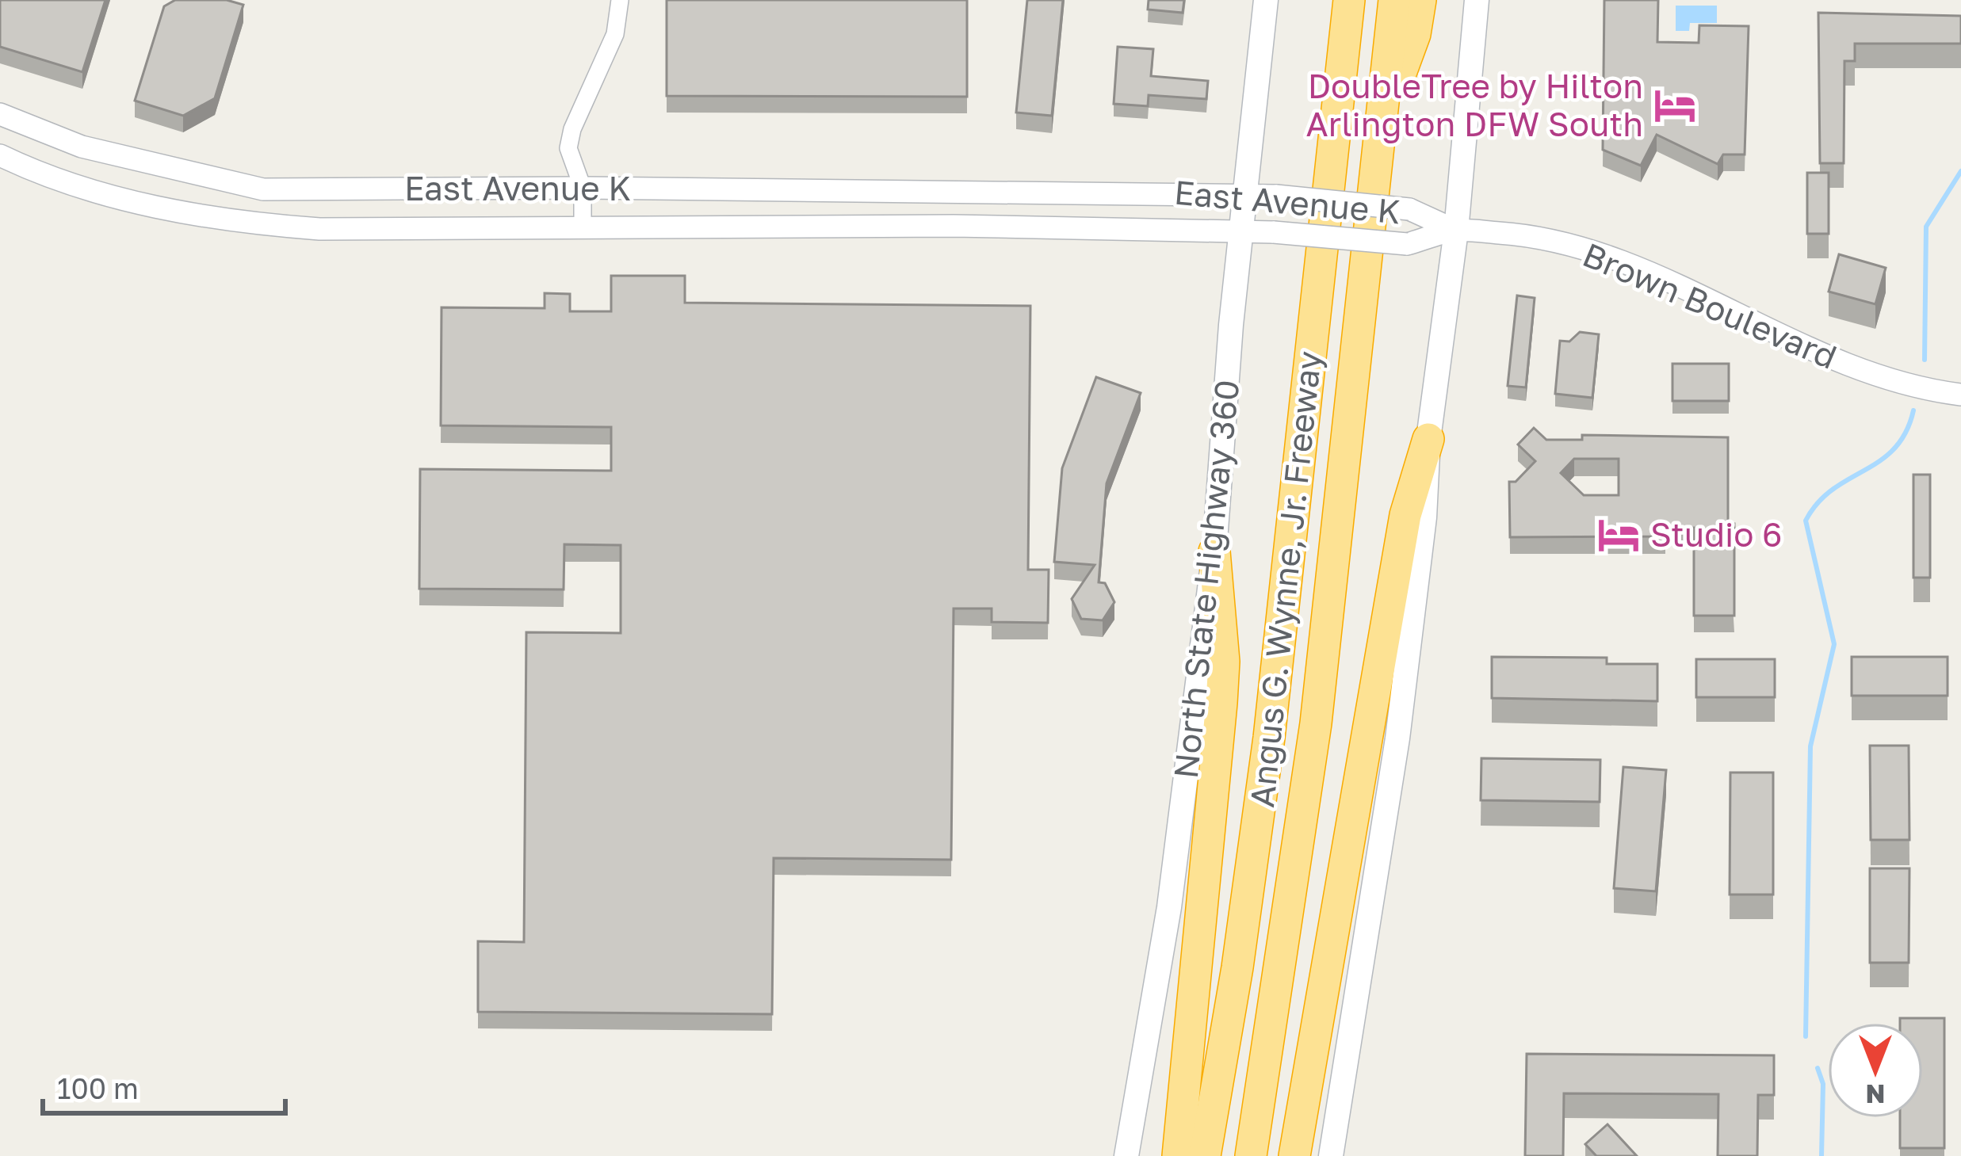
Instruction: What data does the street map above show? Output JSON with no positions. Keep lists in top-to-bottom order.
{
  "streets": {
    "highway": ["Angus G. Wynne, Jr. Freeway"],
    "main road": ["North State Highway 360"],
    "street": ["East Avenue K", "Brown Boulevard"]
  },
  "crossings": [
    ["East Avenue K", "Brown Boulevard"],
    ["East Avenue K", "North State Highway 360"]
  ],
  "places": {
    "hotel": ["DoubleTree by Hilton Arlington DFW South", "Studio 6"]
  },
  "scale_bar": "100 m",
  "north": "bottom"
}
